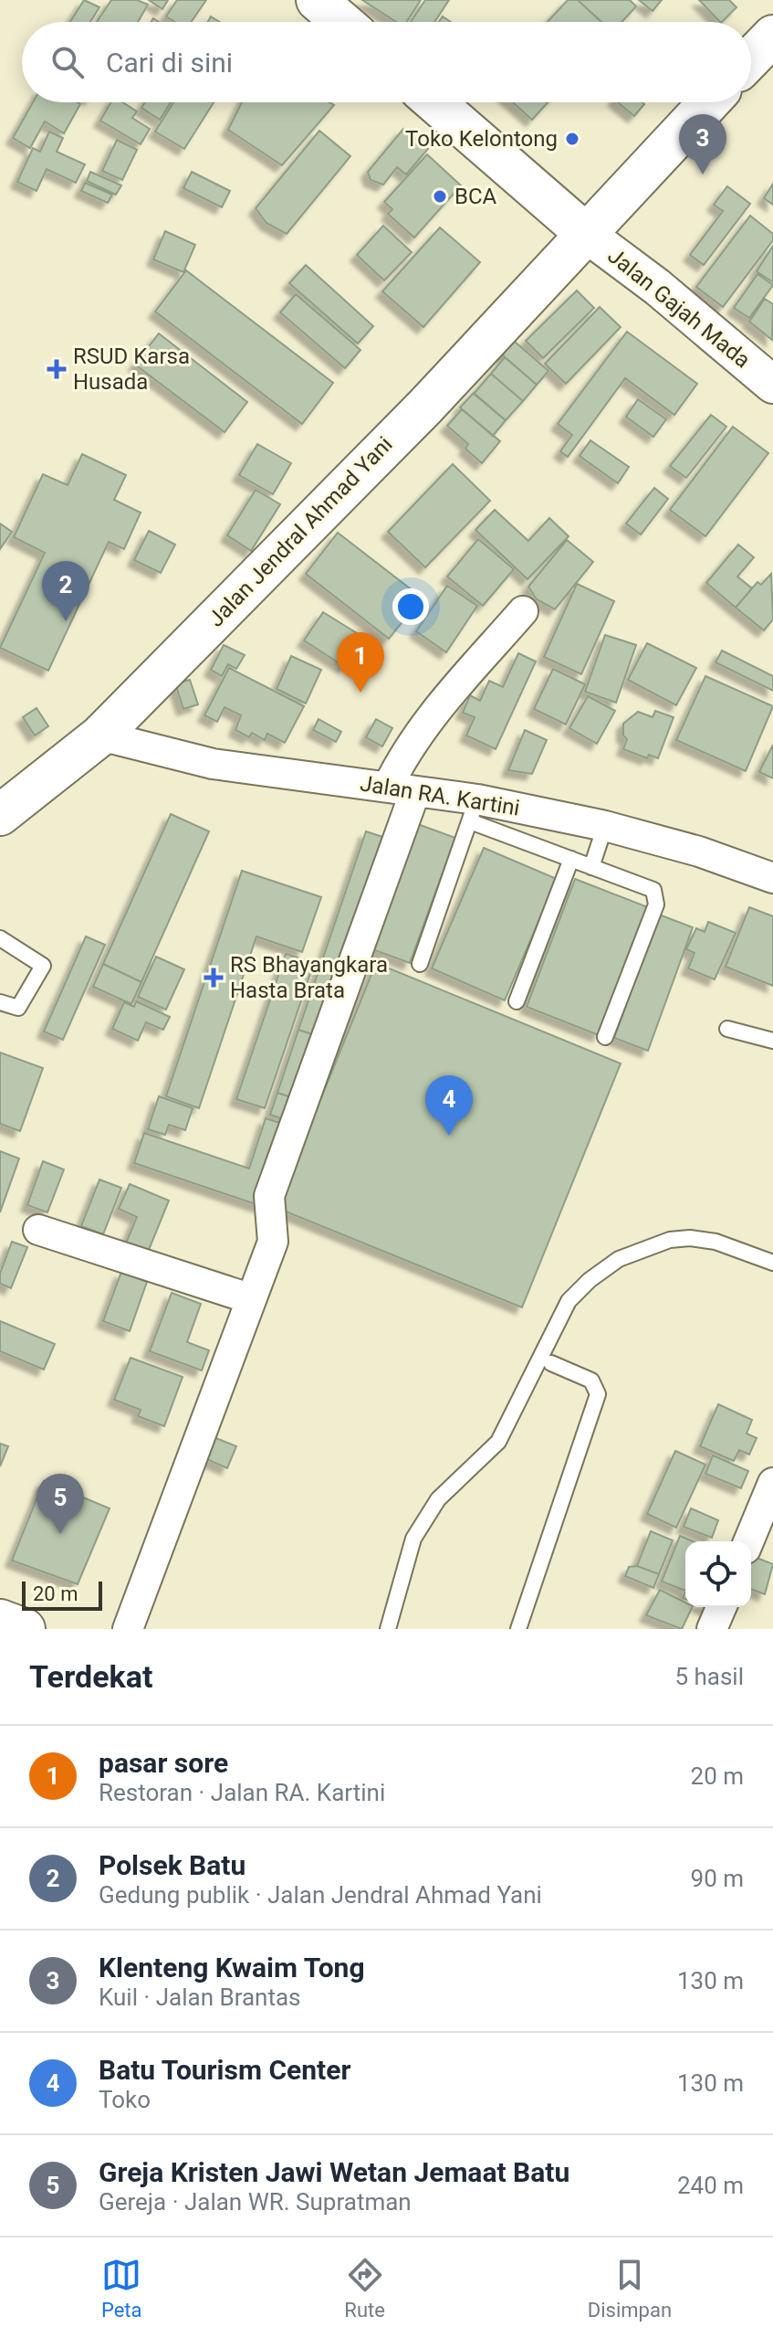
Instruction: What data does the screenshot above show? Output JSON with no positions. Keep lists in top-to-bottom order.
{
  "streets": {
    "main road": ["Jalan Jendral Ahmad Yani"],
    "street": ["Jalan Gajah Mada", "Jalan RA. Kartini"]
  },
  "crossings": [
    ["Jalan Gajah Mada", "Jalan Jendral Ahmad Yani"],
    ["Jalan Jendral Ahmad Yani", "Jalan RA. Kartini"]
  ],
  "places": {
    "other": ["Toko Kelontong", "BCA"],
    "health": ["RSUD Karsa Husada", "RS Bhayangkara Hasta Brata"]
  },
  "scale_bar": "20 m",
  "page": {
    "search": "Cari di sini",
    "pins": [
      "3",
      "2",
      "1",
      "4",
      "5"
    ],
    "scale": "20 m",
    "heading": ["Terdekat", "5 hasil"],
    "list": [
      {
        "mark": "1",
        "name": "pasar sore",
        "note": "Restoran · Jalan RA. Kartini",
        "value": "20 m"
      },
      {
        "mark": "2",
        "name": "Polsek Batu",
        "note": "Gedung publik · Jalan Jendral Ahmad Yani",
        "value": "90 m"
      },
      {
        "mark": "3",
        "name": "Klenteng Kwaim Tong",
        "note": "Kuil · Jalan Brantas",
        "value": "130 m"
      },
      {
        "mark": "4",
        "name": "Batu Tourism Center",
        "note": "Toko",
        "value": "130 m"
      },
      {
        "mark": "5",
        "name": "Greja Kristen Jawi Wetan Jemaat Batu",
        "note": "Gereja · Jalan WR. Supratman",
        "value": "240 m"
      }
    ],
    "nav": ["Peta", "Rute", "Disimpan"]
  }
}
